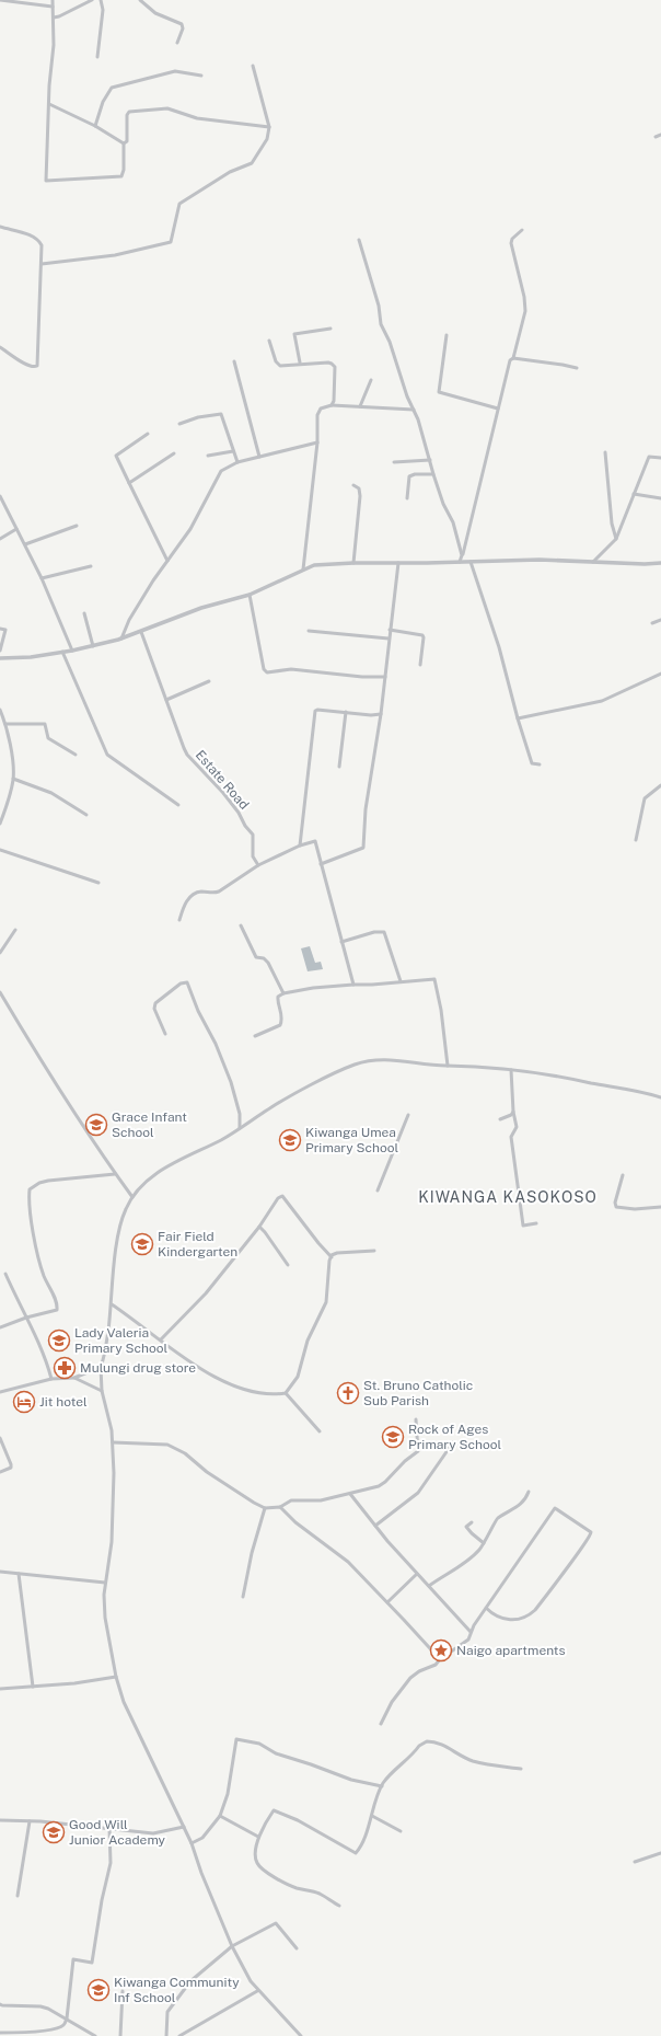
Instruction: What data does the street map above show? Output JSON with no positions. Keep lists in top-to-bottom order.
{
  "streets": {
    "street": ["Estate Road"]
  },
  "districts": ["KIWANGA KASOKOSO"],
  "places": {
    "school or university": [
      "Grace Infant School",
      "Kiwanga Umea Primary School",
      "Fair Field Kindergarten",
      "Lady Valeria Primary School",
      "Rock of Ages Primary School",
      "Good Will Junior Academy",
      "Kiwanga Community Inf School"
    ],
    "pharmacy": ["Mulungi drug store"],
    "church": ["St. Bruno Catholic Sub Parish"],
    "hotel": ["Jit hotel"],
    "place": ["Naigo apartments"]
  }
}
